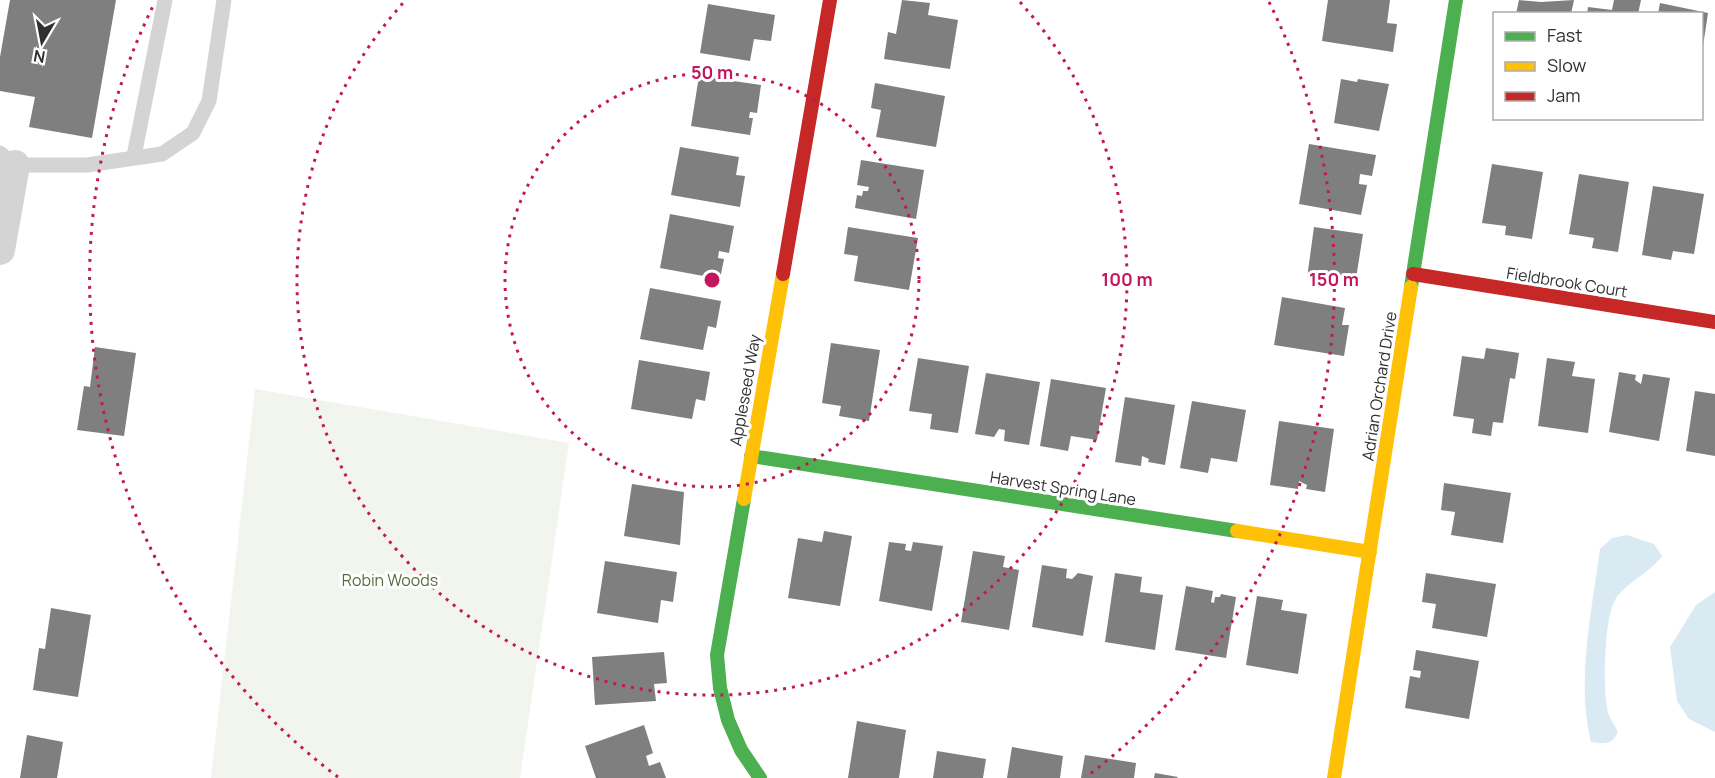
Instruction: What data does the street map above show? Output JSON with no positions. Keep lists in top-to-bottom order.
{
  "streets": {
    "street": [
      "Fieldbrook Court",
      "Adrian Orchard Drive",
      "Appleseed Way",
      "Harvest Spring Lane"
    ]
  },
  "crossings": [
    ["Fieldbrook Court", "Adrian Orchard Drive"],
    ["Adrian Orchard Drive", "Harvest Spring Lane"],
    ["Appleseed Way", "Harvest Spring Lane"]
  ],
  "parks": ["Robin Woods"],
  "legend": ["Fast", "Slow", "Jam"],
  "north": "bottom",
  "rings": ["50 m", "100 m", "150 m"]
}
